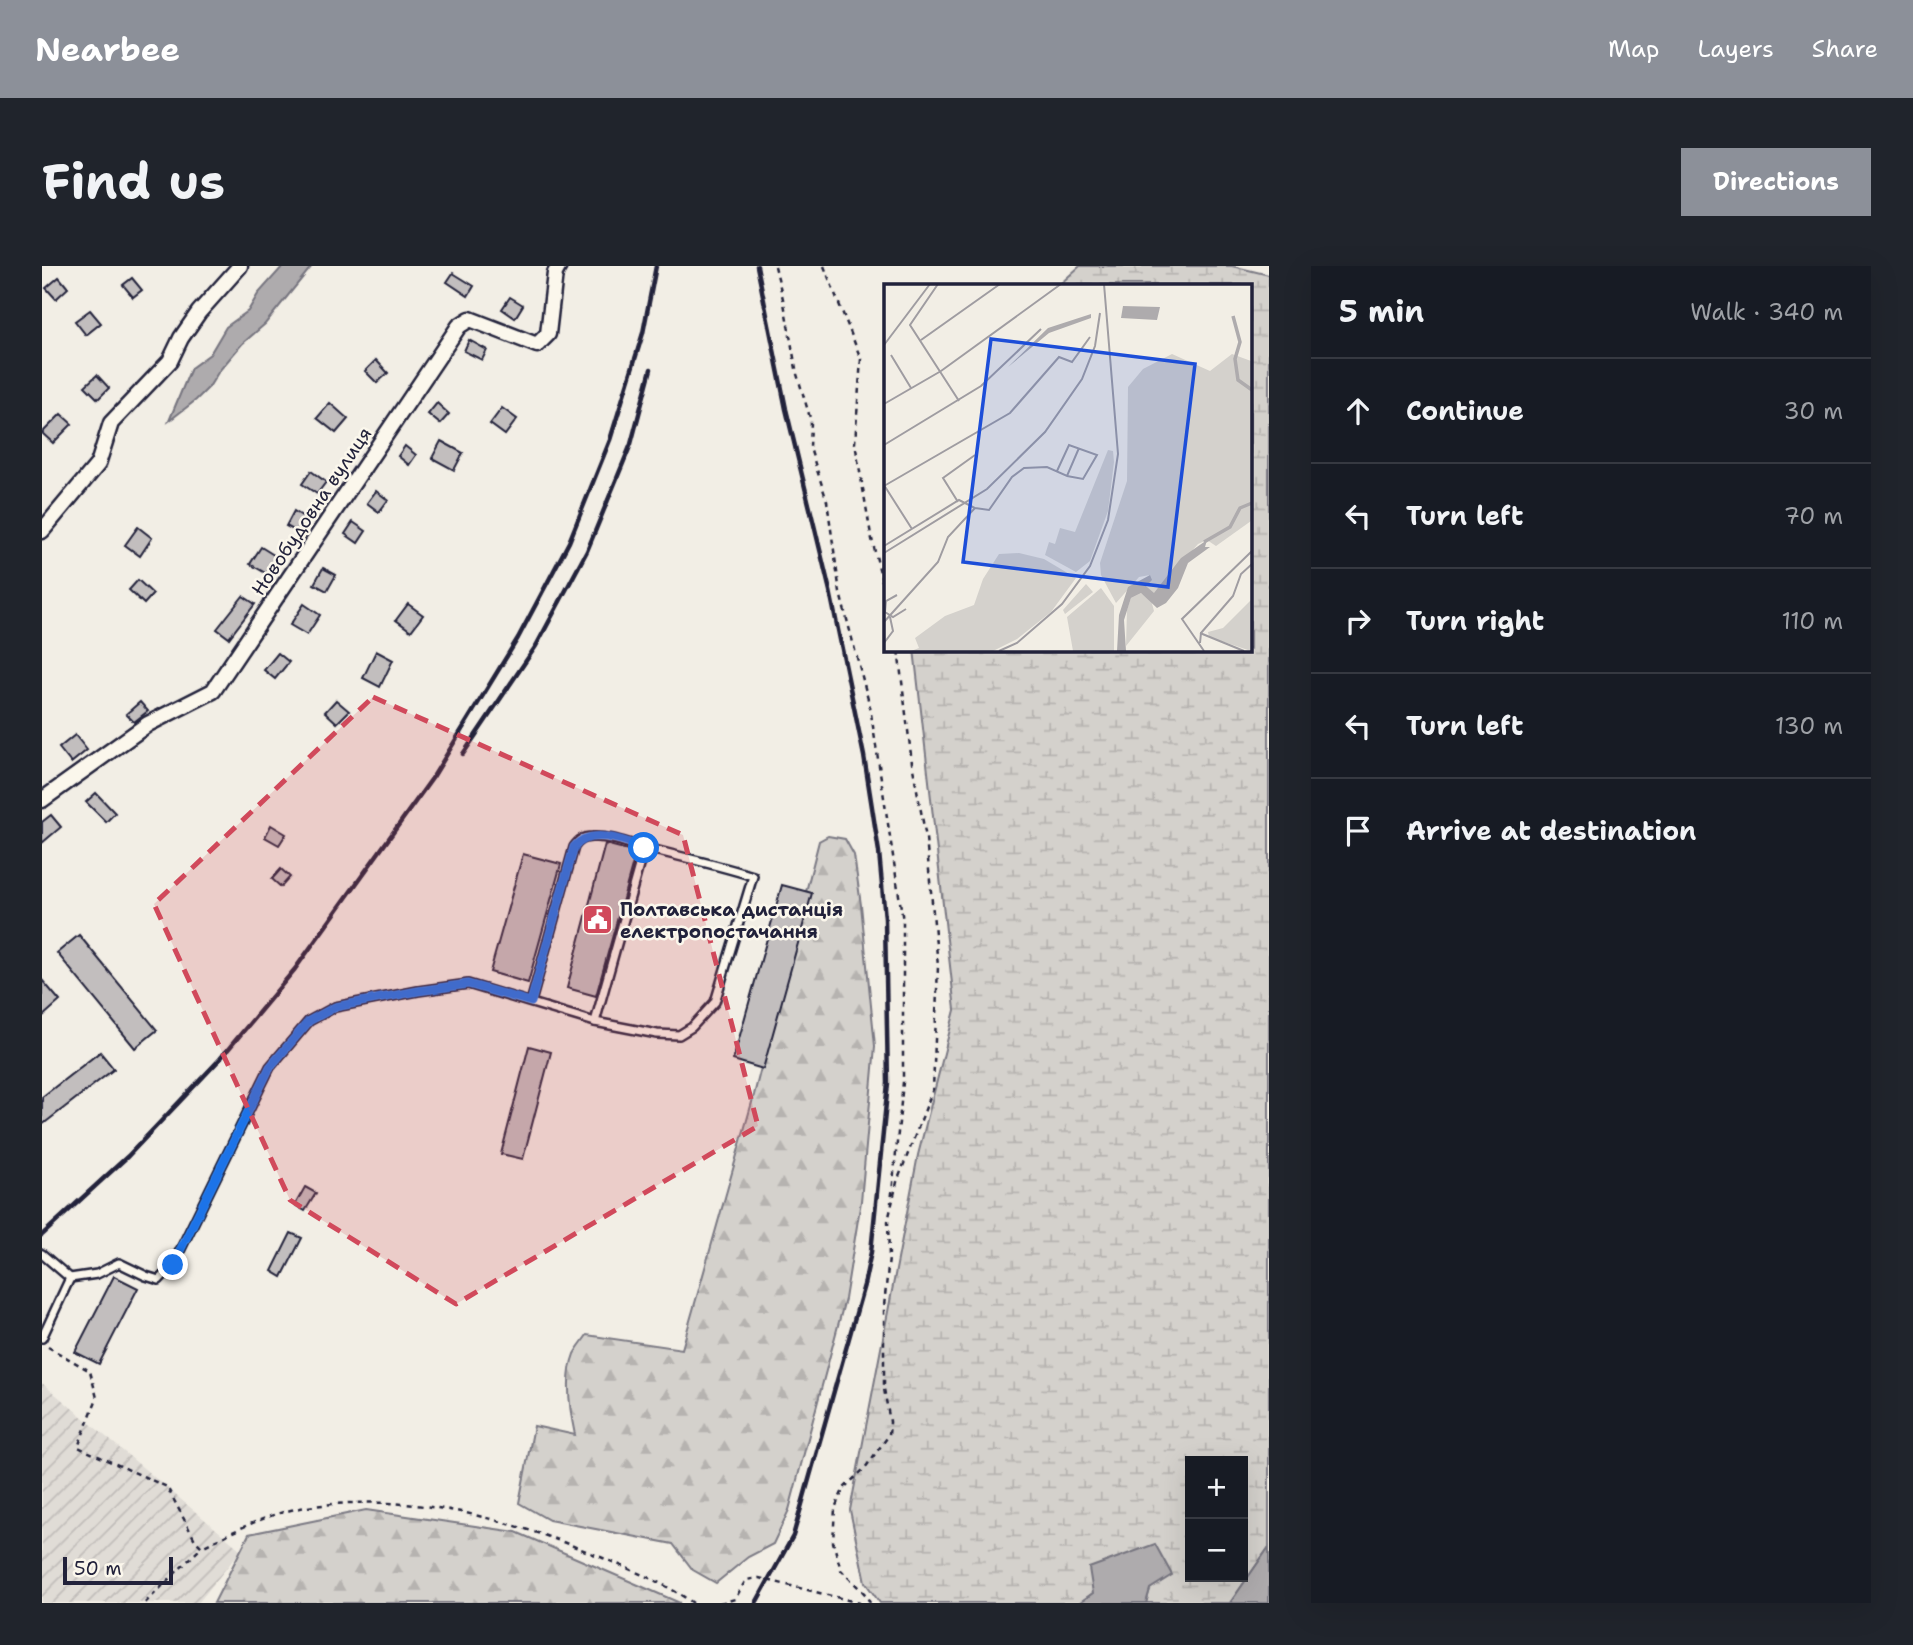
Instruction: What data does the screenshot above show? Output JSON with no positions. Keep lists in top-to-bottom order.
{
  "streets": {
    "street": ["Новобудовна вулиця"]
  },
  "places": {
    "public building": ["Полтавська дистанція електропостачання"]
  },
  "scale_bar": "50 m",
  "page": {
    "header": "Nearbee",
    "nav": ["Map", "Layers", "Share"],
    "buttons": "Directions",
    "title": "Find us",
    "heading": ["5 min", "Walk · 340 m"],
    "list": [
      ["Continue", "30 m"],
      ["Turn left", "70 m"],
      ["Turn right", "110 m"],
      ["Turn left", "130 m"],
      "Arrive at destination"
    ],
    "map_buttons": ["+", "−"],
    "scale": "50 m"
  }
}
